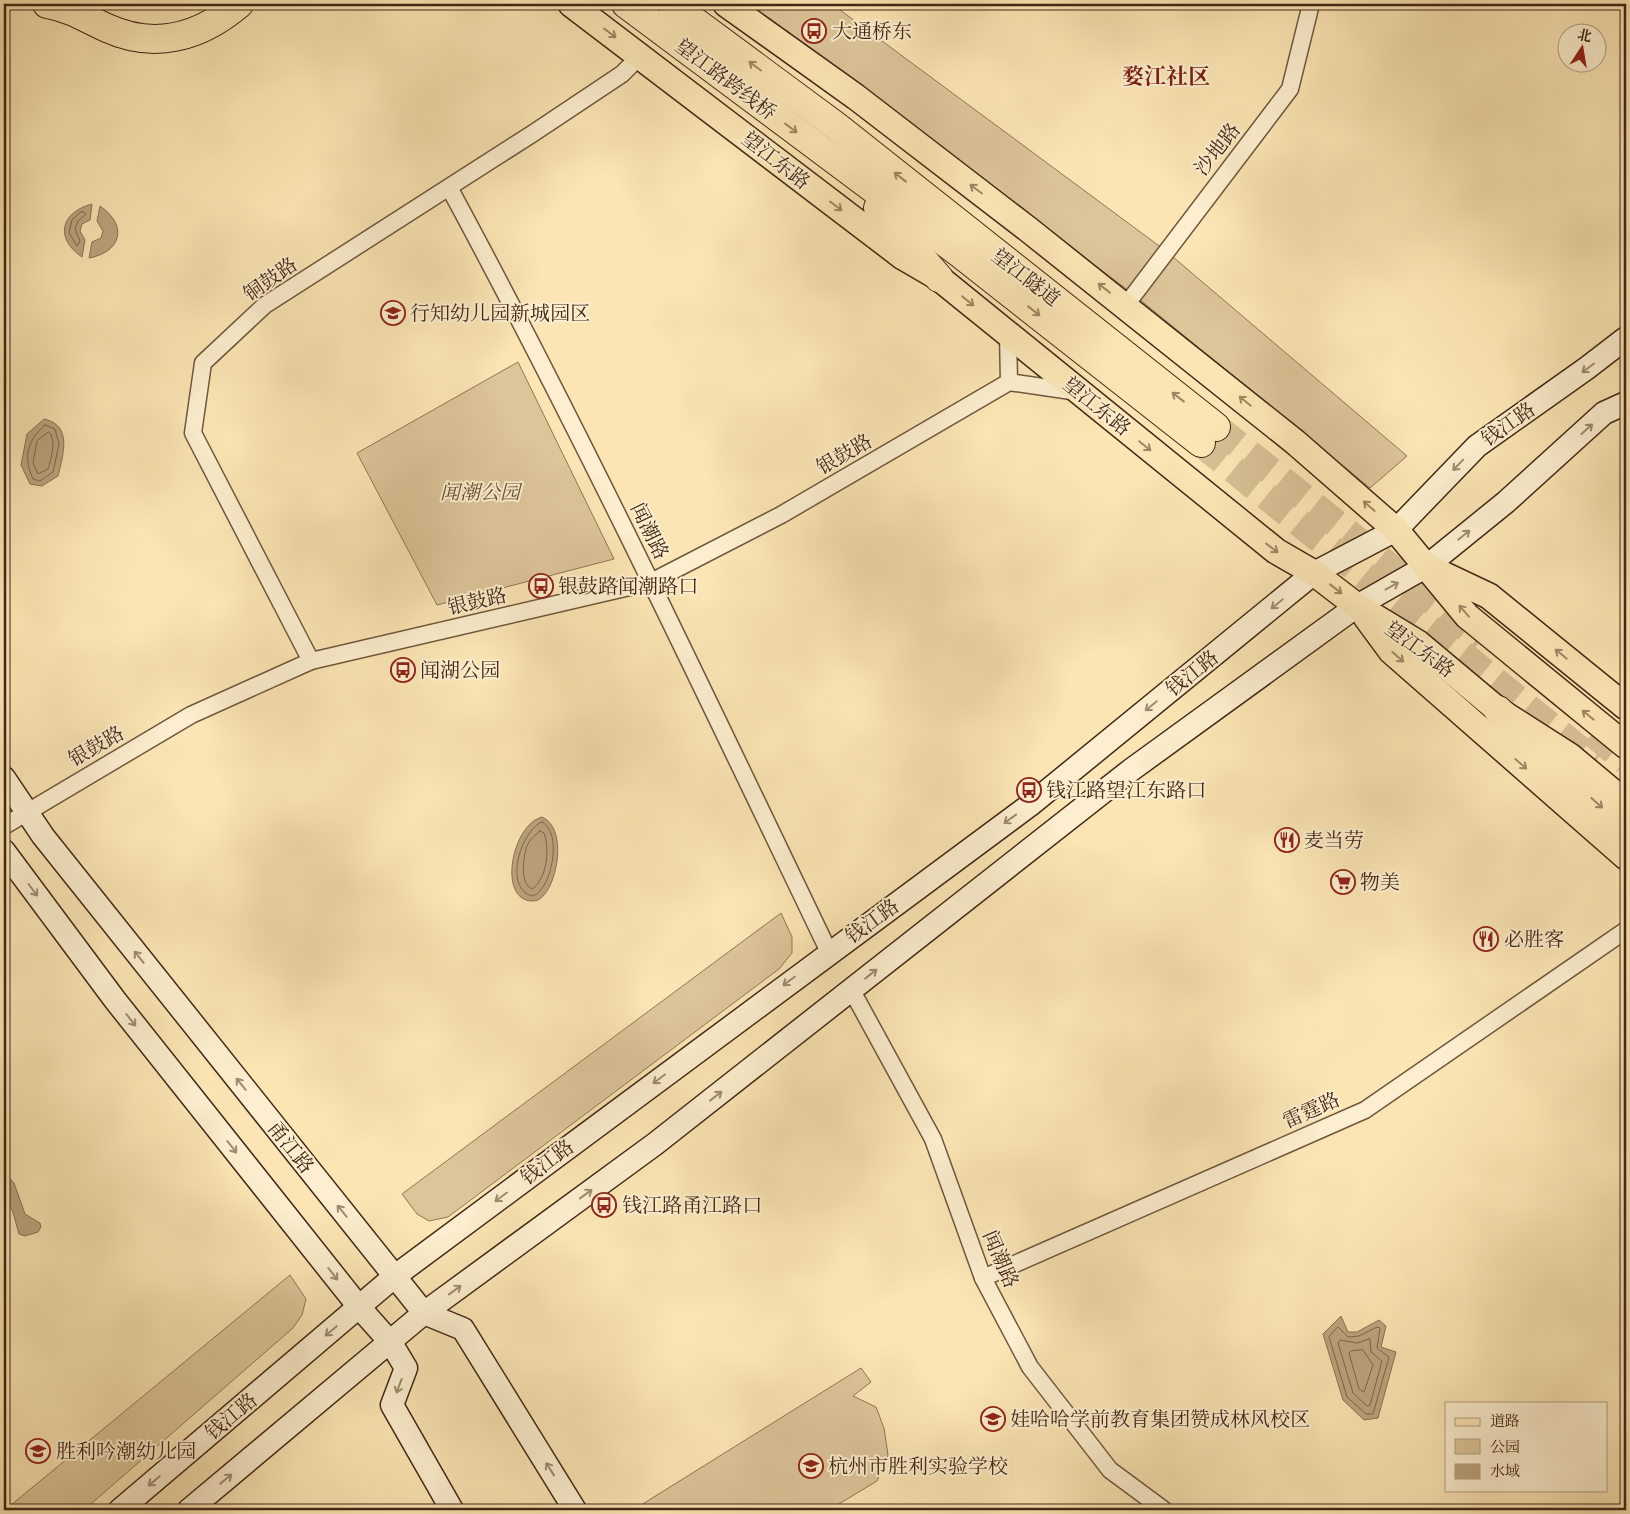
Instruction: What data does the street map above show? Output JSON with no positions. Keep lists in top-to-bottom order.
{
  "streets": {
    "highway": ["望江路跨线桥", "望江隧道"],
    "main road": ["望江东路", "钱江路", "甬江路"],
    "street": [
      "沙地路",
      "铜鼓路",
      "银鼓路",
      "闻潮路",
      "雷霆路"
    ]
  },
  "crossings": [
    ["望江路跨线桥", "望江隧道"],
    ["望江东路", "铜鼓路"],
    ["望江东路", "钱江路"],
    ["铜鼓路", "银鼓路"],
    ["铜鼓路", "闻潮路"],
    ["钱江路", "闻潮路"],
    ["钱江路", "甬江路"],
    ["银鼓路", "闻潮路"],
    ["银鼓路", "甬江路"],
    ["闻潮路", "雷霆路"]
  ],
  "districts": ["婺江社区"],
  "parks": ["闻潮公园"],
  "places": {
    "bus stop": [
      "大通桥东",
      "银鼓路闻潮路口",
      "闻湖公园",
      "钱江路望江东路口",
      "钱江路甬江路口"
    ],
    "school or university": [
      "行知幼儿园新城园区",
      "娃哈哈学前教育集团赞成林风校区",
      "胜利吟潮幼儿园",
      "杭州市胜利实验学校"
    ],
    "restaurant": ["麦当劳", "必胜客"],
    "supermarket": ["物美"]
  },
  "legend": ["道路", "公园", "水域"],
  "north": "top"
}
